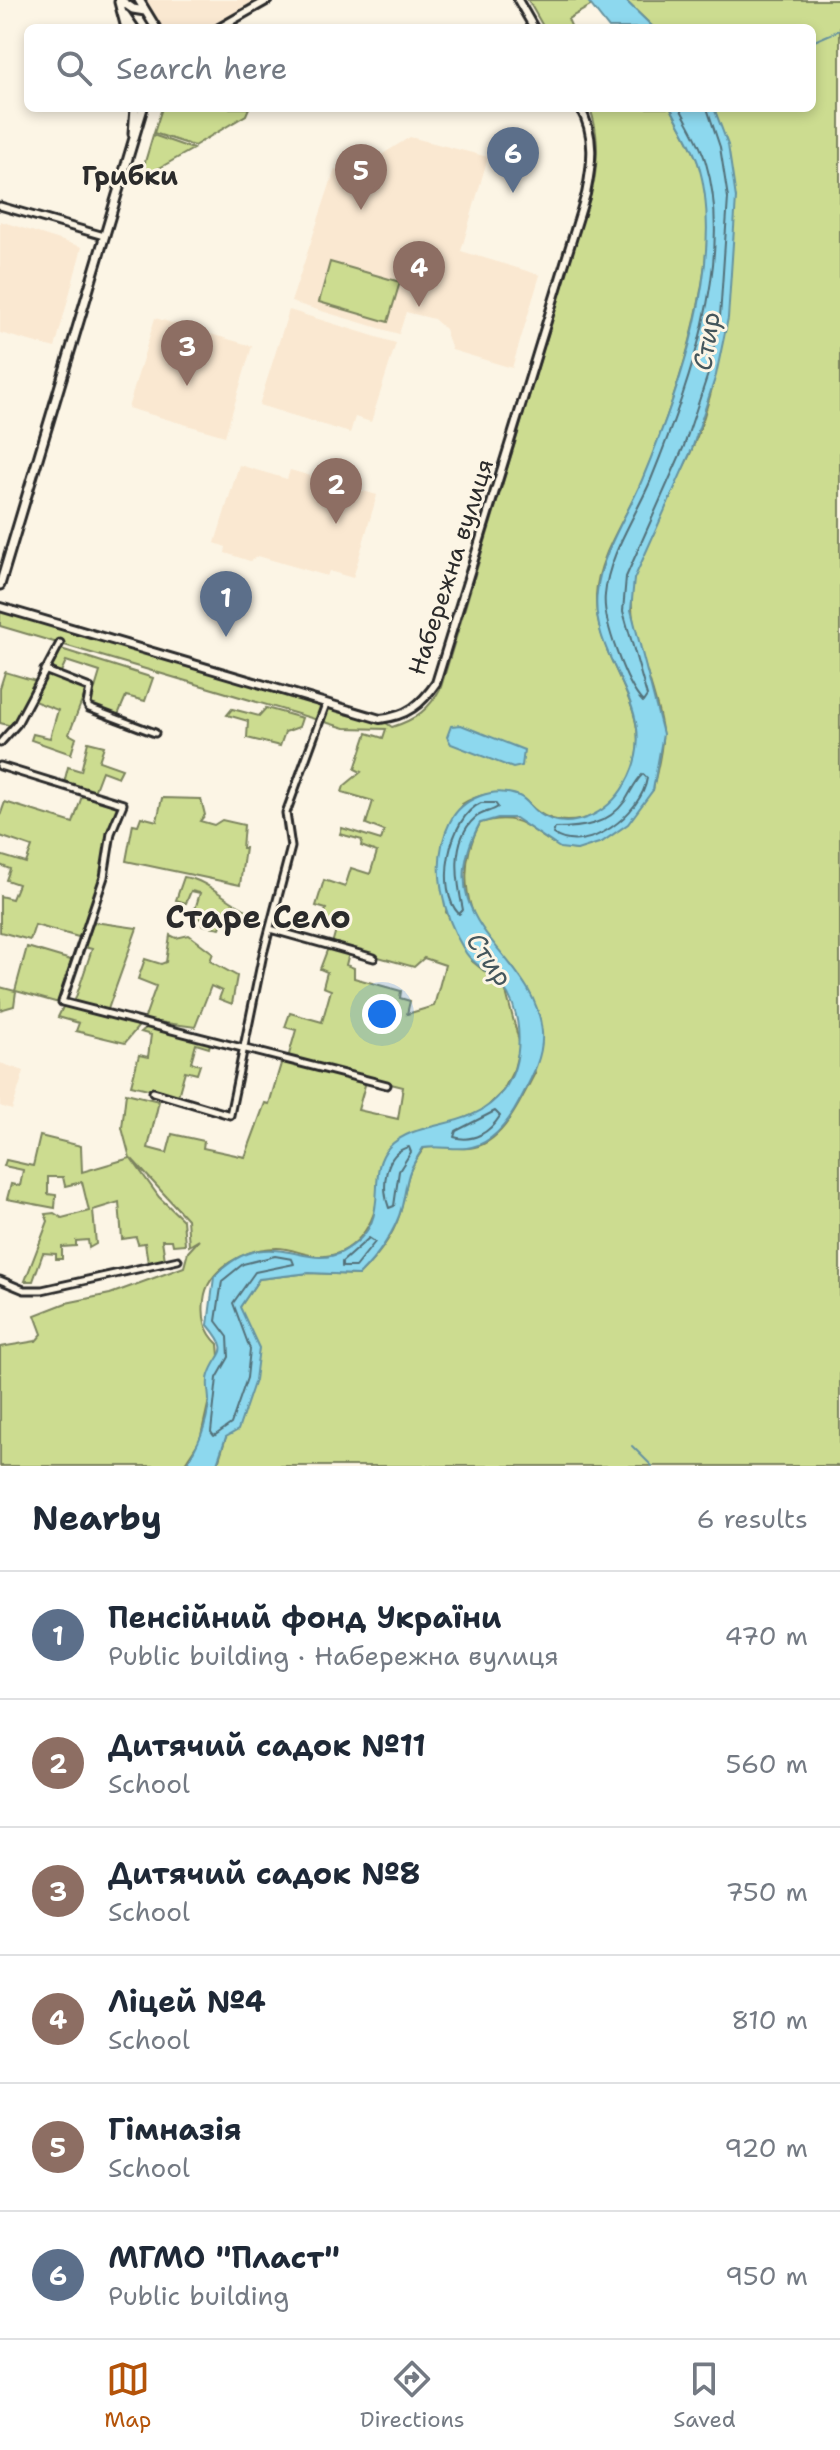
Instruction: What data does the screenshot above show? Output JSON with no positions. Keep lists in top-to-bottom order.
{
  "streets": {
    "street": ["Набережна вулиця"]
  },
  "districts": ["Грибки", "Старе Село"],
  "water": ["Стир"],
  "page": {
    "search": "Search here",
    "pins": [
      "6",
      "5",
      "4",
      "3",
      "2",
      "1"
    ],
    "heading": ["Nearby", "6 results"],
    "list": [
      {
        "mark": "1",
        "name": "Пенсійний фонд України",
        "note": "Public building · Набережна вулиця",
        "value": "470 m"
      },
      {
        "mark": "2",
        "name": "Дитячий садок №11",
        "note": "School",
        "value": "560 m"
      },
      {
        "mark": "3",
        "name": "Дитячий садок №8",
        "note": "School",
        "value": "750 m"
      },
      {
        "mark": "4",
        "name": "Ліцей №4",
        "note": "School",
        "value": "810 m"
      },
      {
        "mark": "5",
        "name": "Гімназія",
        "note": "School",
        "value": "920 m"
      },
      {
        "mark": "6",
        "name": "МГМО \"Пласт\"",
        "note": "Public building",
        "value": "950 m"
      }
    ],
    "nav": ["Map", "Directions", "Saved"]
  }
}
